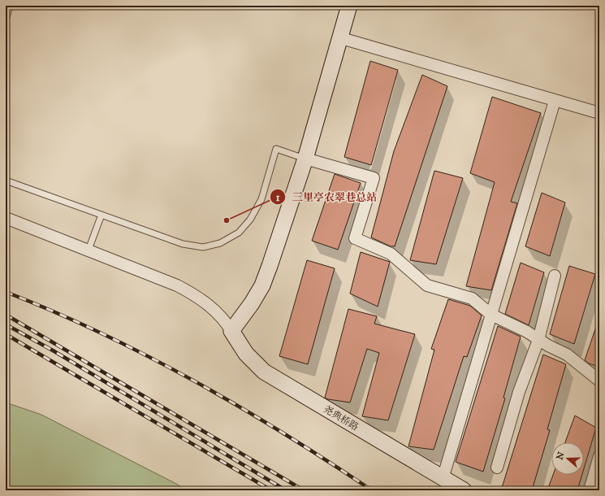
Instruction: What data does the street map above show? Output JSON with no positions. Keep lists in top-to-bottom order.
{
  "streets": {
    "street": ["尧典桥路"]
  },
  "places": ["三里亭农翠巷总站"],
  "north": "left"
}
